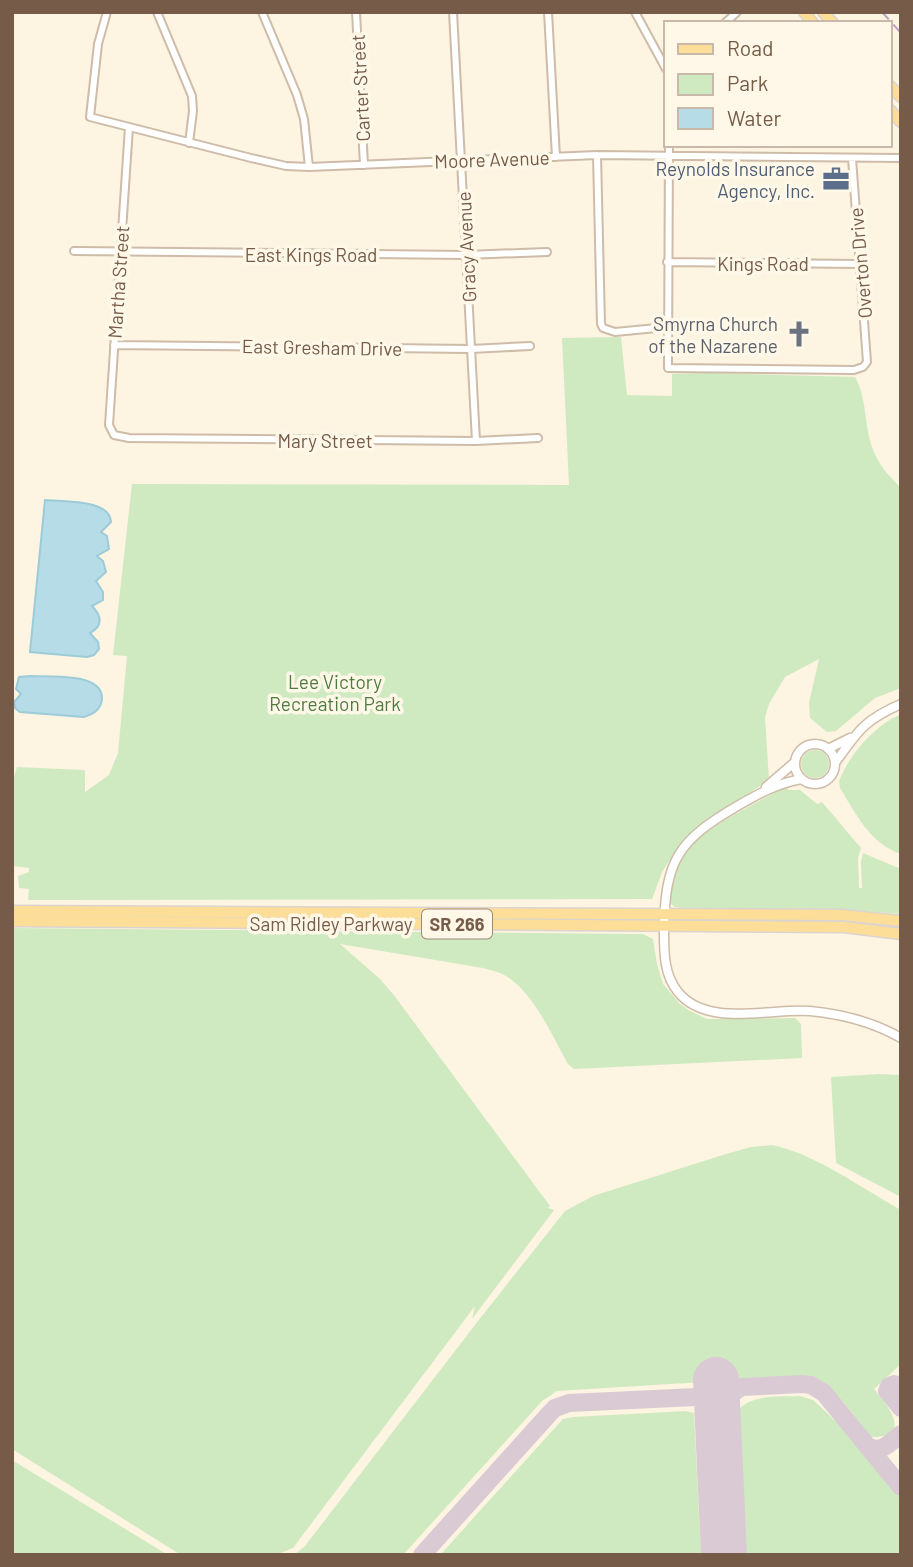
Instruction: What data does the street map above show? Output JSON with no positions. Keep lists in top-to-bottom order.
{
  "streets": {
    "main road": ["Sam Ridley Parkway", "SR 266"],
    "street": [
      "Carter Street",
      "Moore Avenue",
      "Gracy Avenue",
      "East Kings Road",
      "Kings Road",
      "Overton Drive",
      "Martha Street",
      "East Gresham Drive",
      "Mary Street"
    ]
  },
  "crossings": [
    ["Carter Street", "Moore Avenue"],
    ["Moore Avenue", "Gracy Avenue"],
    ["Moore Avenue", "Overton Drive"],
    ["Moore Avenue", "Martha Street"],
    ["Gracy Avenue", "East Kings Road"],
    ["Gracy Avenue", "East Gresham Drive"],
    ["Gracy Avenue", "Mary Street"],
    ["East Kings Road", "Martha Street"],
    ["Kings Road", "Overton Drive"],
    ["Martha Street", "East Gresham Drive"],
    ["Martha Street", "Mary Street"]
  ],
  "parks": ["Lee Victory Recreation Park"],
  "places": {
    "office": ["Reynolds Insurance Agency, Inc."],
    "church": ["Smyrna Church of the Nazarene"]
  },
  "legend": ["Road", "Park", "Water"]
}
